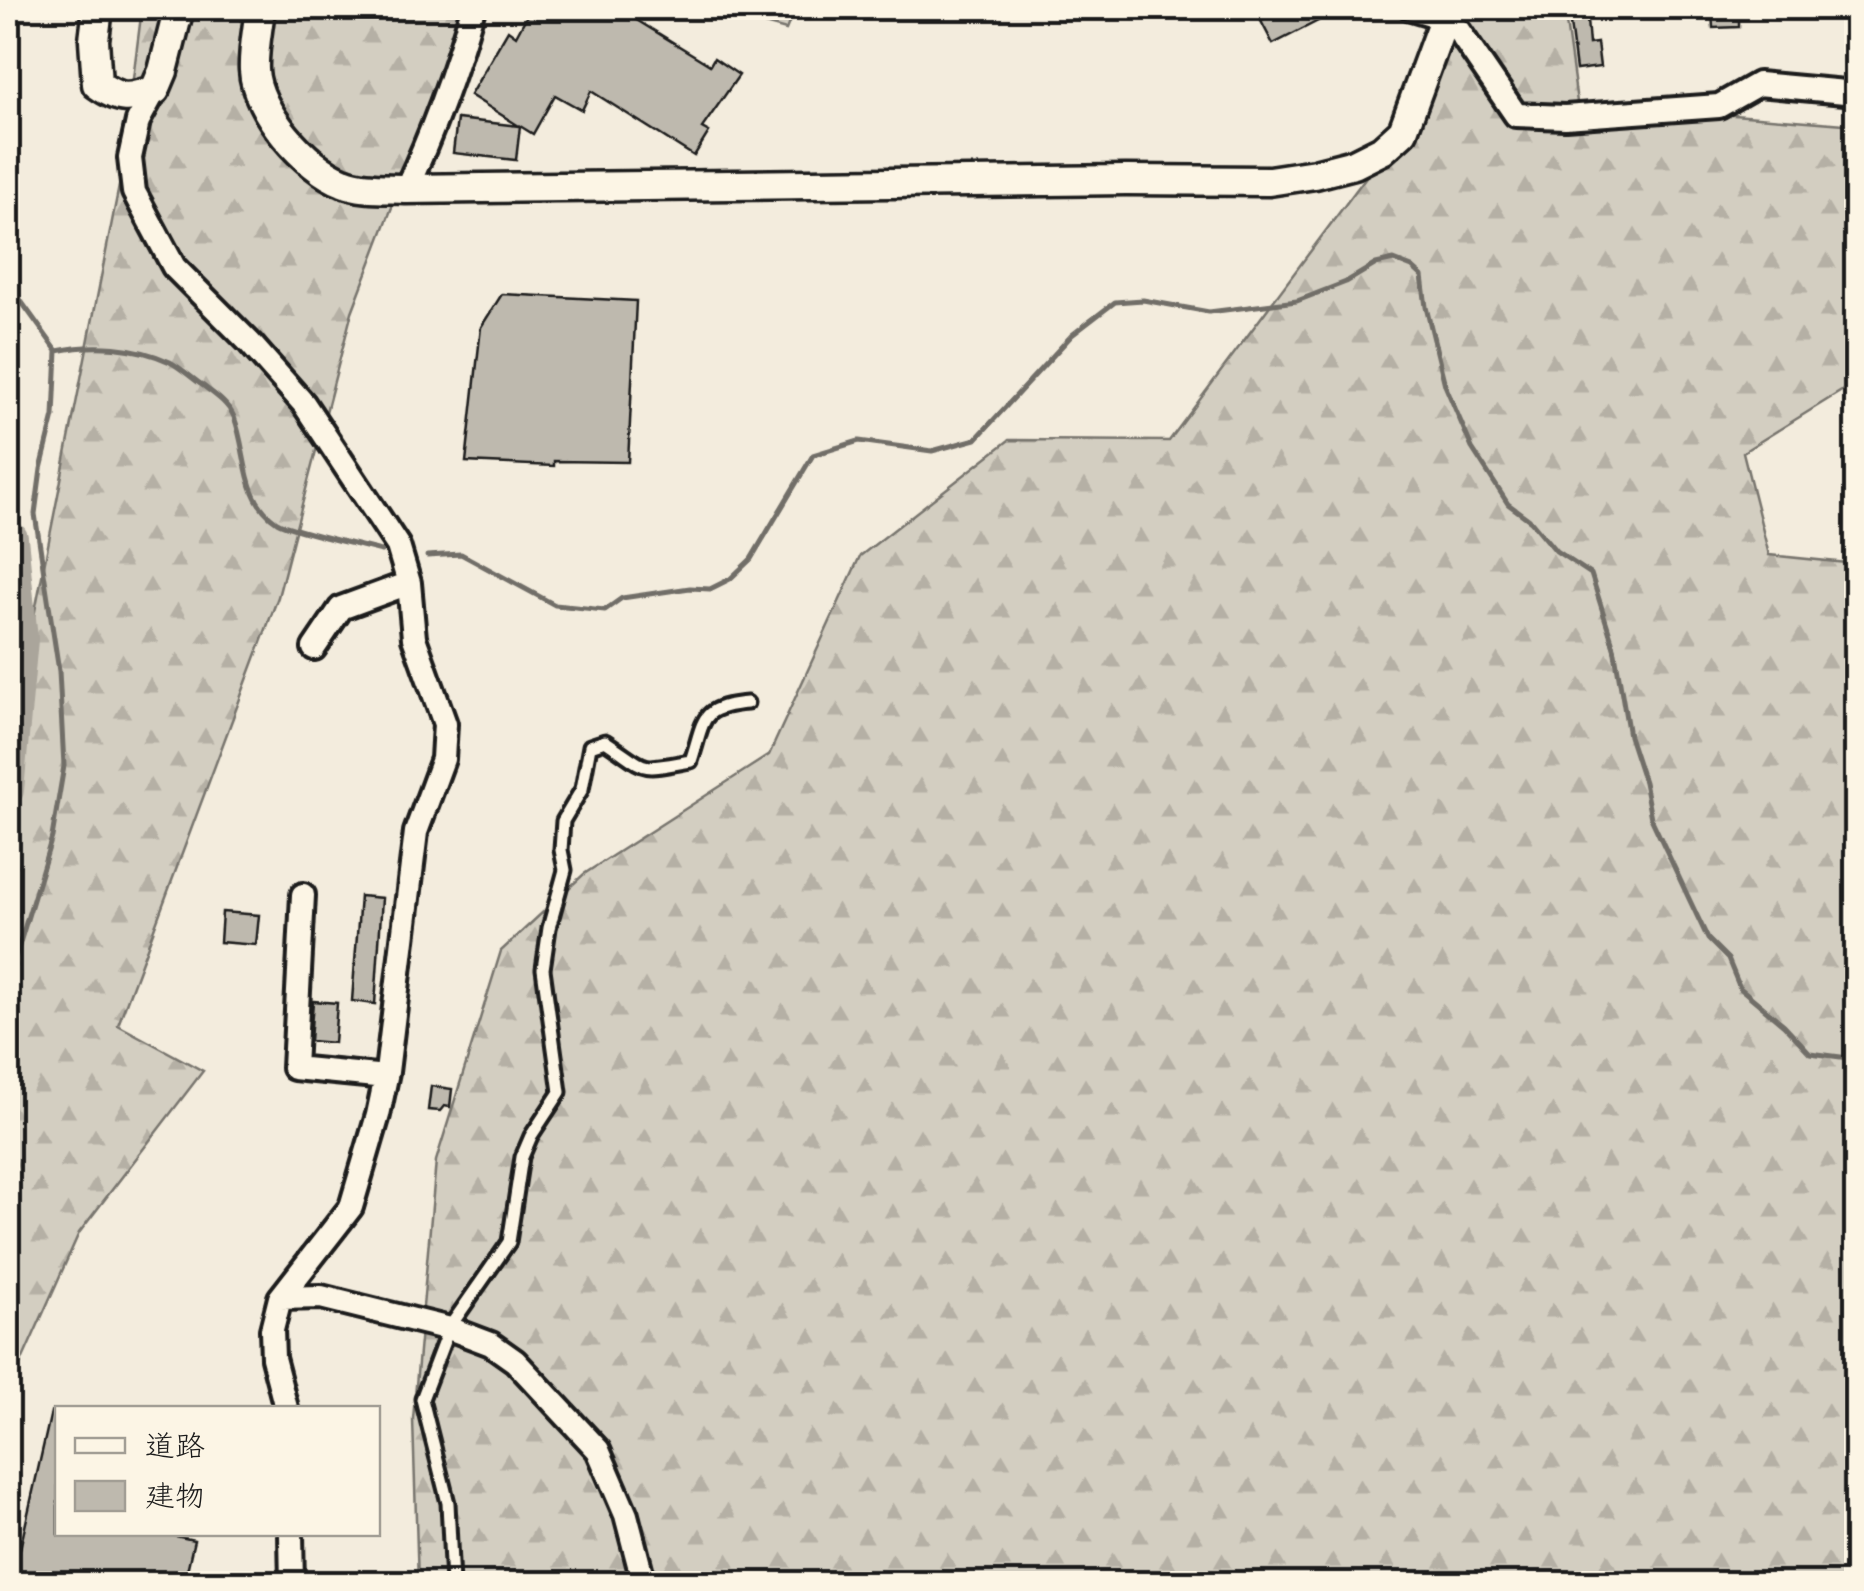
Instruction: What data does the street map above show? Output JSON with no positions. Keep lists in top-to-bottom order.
{
  "legend": ["道路", "建物"]
}
